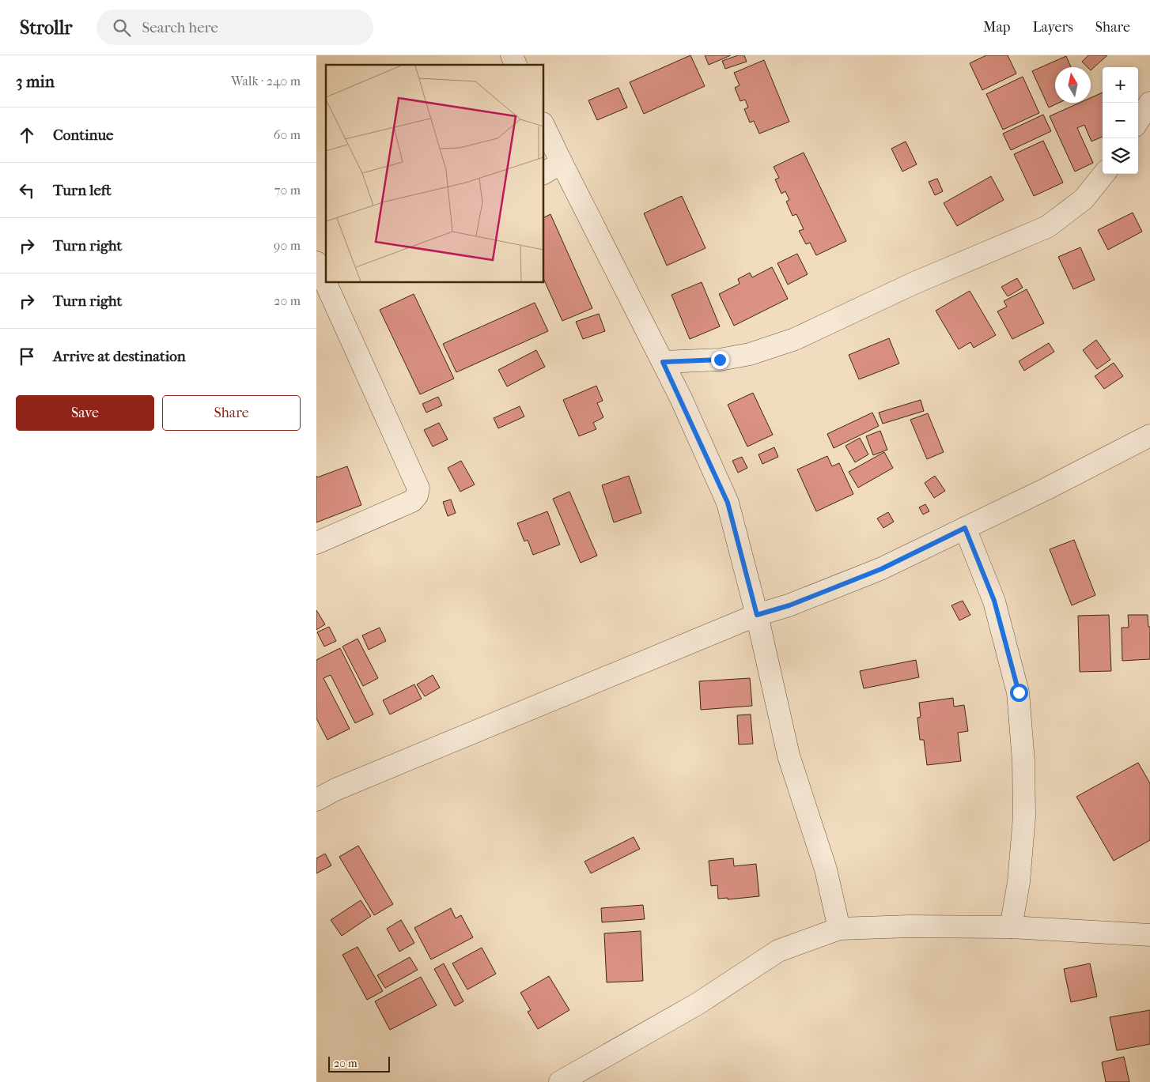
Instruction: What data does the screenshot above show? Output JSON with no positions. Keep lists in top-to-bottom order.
{
  "scale_bar": "20 m",
  "north": "top",
  "page": {
    "header": "Strollr",
    "search": "Search here",
    "nav": ["Map", "Layers", "Share"],
    "heading": ["3 min", "Walk · 240 m"],
    "map_buttons": ["+", "−"],
    "list": [
      ["Continue", "60 m"],
      ["Turn left", "70 m"],
      ["Turn right", "90 m"],
      ["Turn right", "20 m"],
      "Arrive at destination"
    ],
    "buttons": ["Save", "Share"],
    "scale": "20 m"
  }
}
